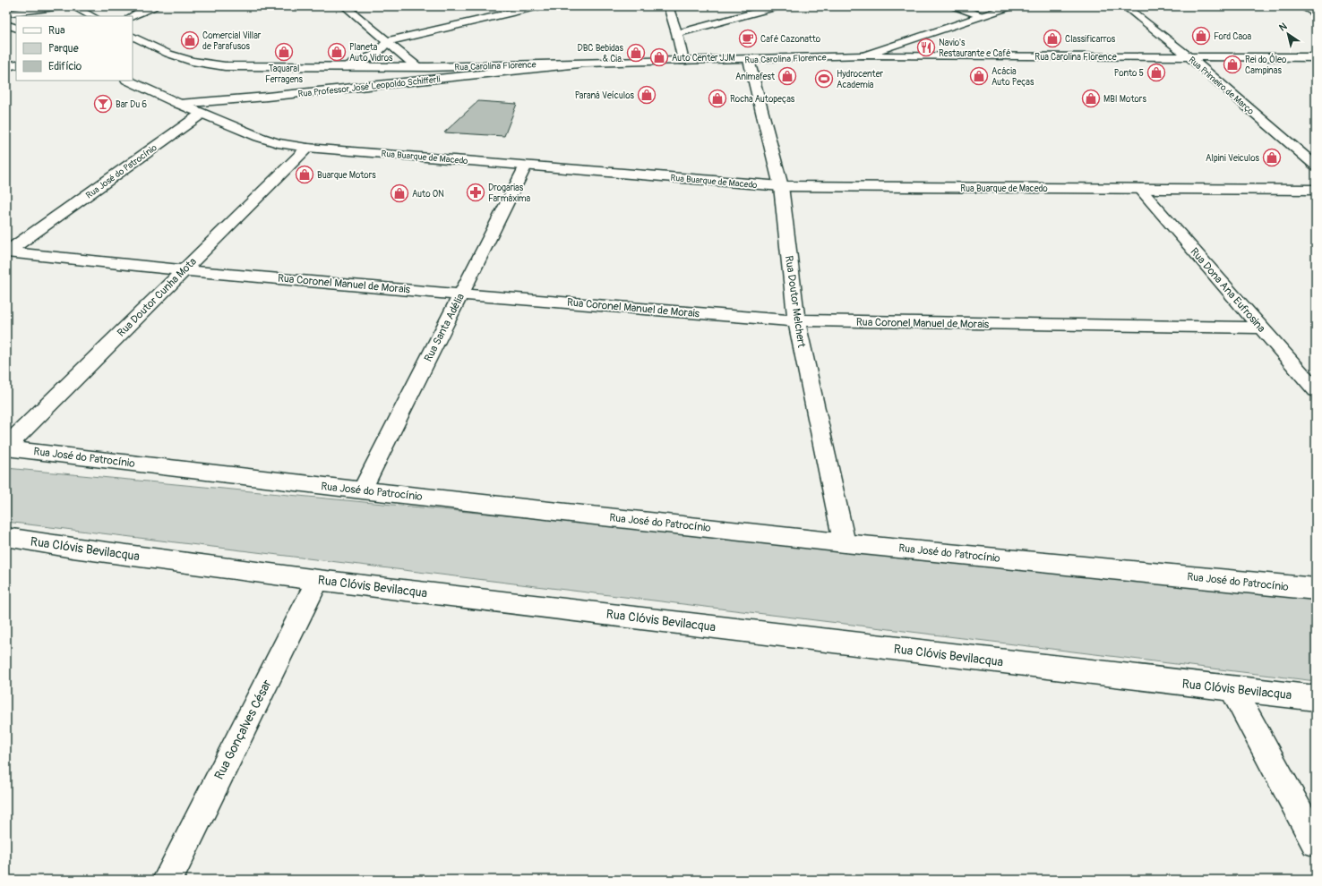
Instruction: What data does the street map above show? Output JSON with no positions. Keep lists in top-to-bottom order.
{
  "streets": {
    "street": [
      "Rua Carolina Florence",
      "Rua Primeiro de Março",
      "Rua Professor José Leopoldo Schifferli",
      "Rua Buarque de Macedo",
      "Rua José do Patrocínio",
      "Rua Coronel Manuel de Morais",
      "Rua Dona Ana Eufrosina",
      "Rua Doutor Cunha Mota",
      "Rua Doutor Melchert",
      "Rua Santa Adélia",
      "Rua Clóvis Bevilacqua",
      "Rua Gonçalves César"
    ]
  },
  "crossings": [
    ["Rua Carolina Florence", "Rua Primeiro de Março"],
    ["Rua Carolina Florence", "Rua Professor José Leopoldo Schifferli"],
    ["Rua Carolina Florence", "Rua Doutor Melchert"],
    ["Rua Professor José Leopoldo Schifferli", "Rua Buarque de Macedo"],
    ["Rua Buarque de Macedo", "Rua José do Patrocínio"],
    ["Rua Buarque de Macedo", "Rua Dona Ana Eufrosina"],
    ["Rua Buarque de Macedo", "Rua Doutor Cunha Mota"],
    ["Rua Buarque de Macedo", "Rua Doutor Melchert"],
    ["Rua Buarque de Macedo", "Rua Santa Adélia"],
    ["Rua José do Patrocínio", "Rua Coronel Manuel de Morais"],
    ["Rua José do Patrocínio", "Rua Doutor Cunha Mota"],
    ["Rua José do Patrocínio", "Rua Doutor Melchert"],
    ["Rua José do Patrocínio", "Rua Santa Adélia"],
    ["Rua Coronel Manuel de Morais", "Rua Dona Ana Eufrosina"],
    ["Rua Coronel Manuel de Morais", "Rua Doutor Cunha Mota"],
    ["Rua Coronel Manuel de Morais", "Rua Doutor Melchert"],
    ["Rua Coronel Manuel de Morais", "Rua Santa Adélia"],
    ["Rua Clóvis Bevilacqua", "Rua Gonçalves César"]
  ],
  "places": {
    "shop": [
      "Ford Caoa",
      "Classificarros",
      "Comercial Villar de Parafusos",
      "Taquaral Ferragens",
      "Planeta Auto Vidros",
      "DBC Bebidas & Cia.",
      "Auto Center JJM",
      "Rei do Óleo Campinas",
      "Ponto 5",
      "Animafest",
      "Acácia Auto Peças",
      "Paraná Veículos",
      "Rocha Autopeças",
      "MBI Motors",
      "Alpini Veiculos",
      "Buarque Motors",
      "Auto ON"
    ],
    "cafe": ["Café Cazonatto"],
    "restaurant": ["Navio's Restaurante e Café"],
    "sports": ["Hydrocenter Academia"],
    "bar": ["Bar Du 6"],
    "pharmacy": ["Drogarias Farmáxima"]
  },
  "legend": ["Rua", "Parque", "Edifício"],
  "north": "top left"
}
